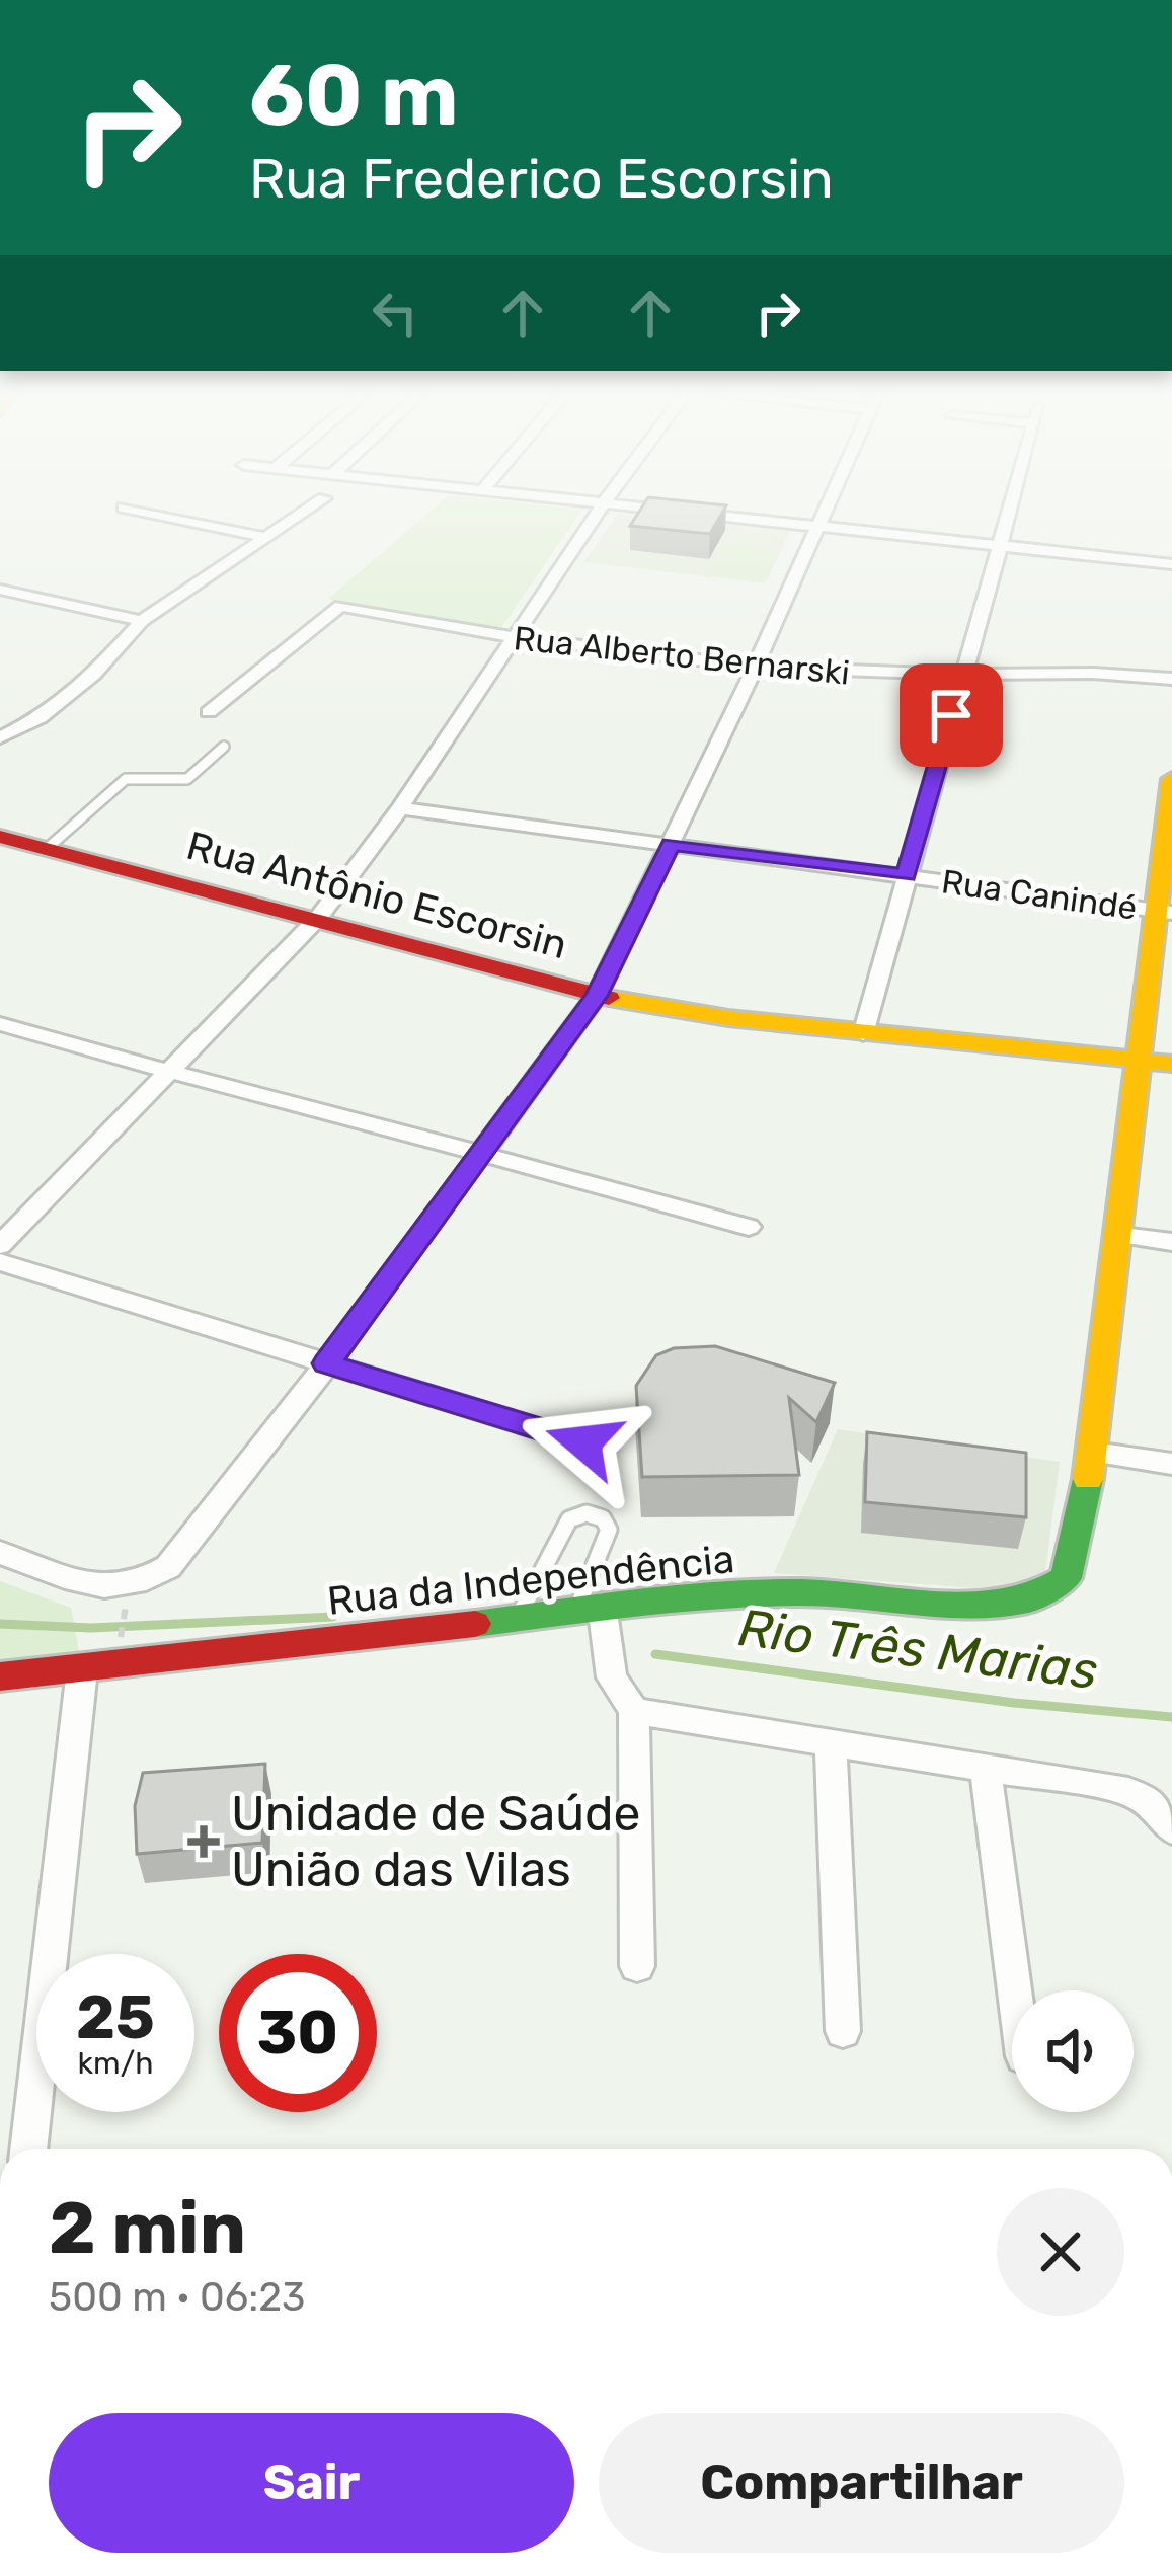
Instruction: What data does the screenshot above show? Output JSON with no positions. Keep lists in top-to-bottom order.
{
  "streets": {
    "main road": ["Rua Antônio Escorsin", "Rua da Independência"],
    "street": ["Rua Alberto Bernarski", "Rua Canindé"]
  },
  "water": ["Rio Três Marias"],
  "places": {
    "health": ["Unidade de Saúde União das Vilas"]
  },
  "page": {
    "turn": ["60 m", "Rua Frederico Escorsin"],
    "speed": "25 km/h",
    "limit": "30",
    "heading": ["2 min", "500 m · 06:23"],
    "buttons": ["Sair", "Compartilhar"]
  }
}
